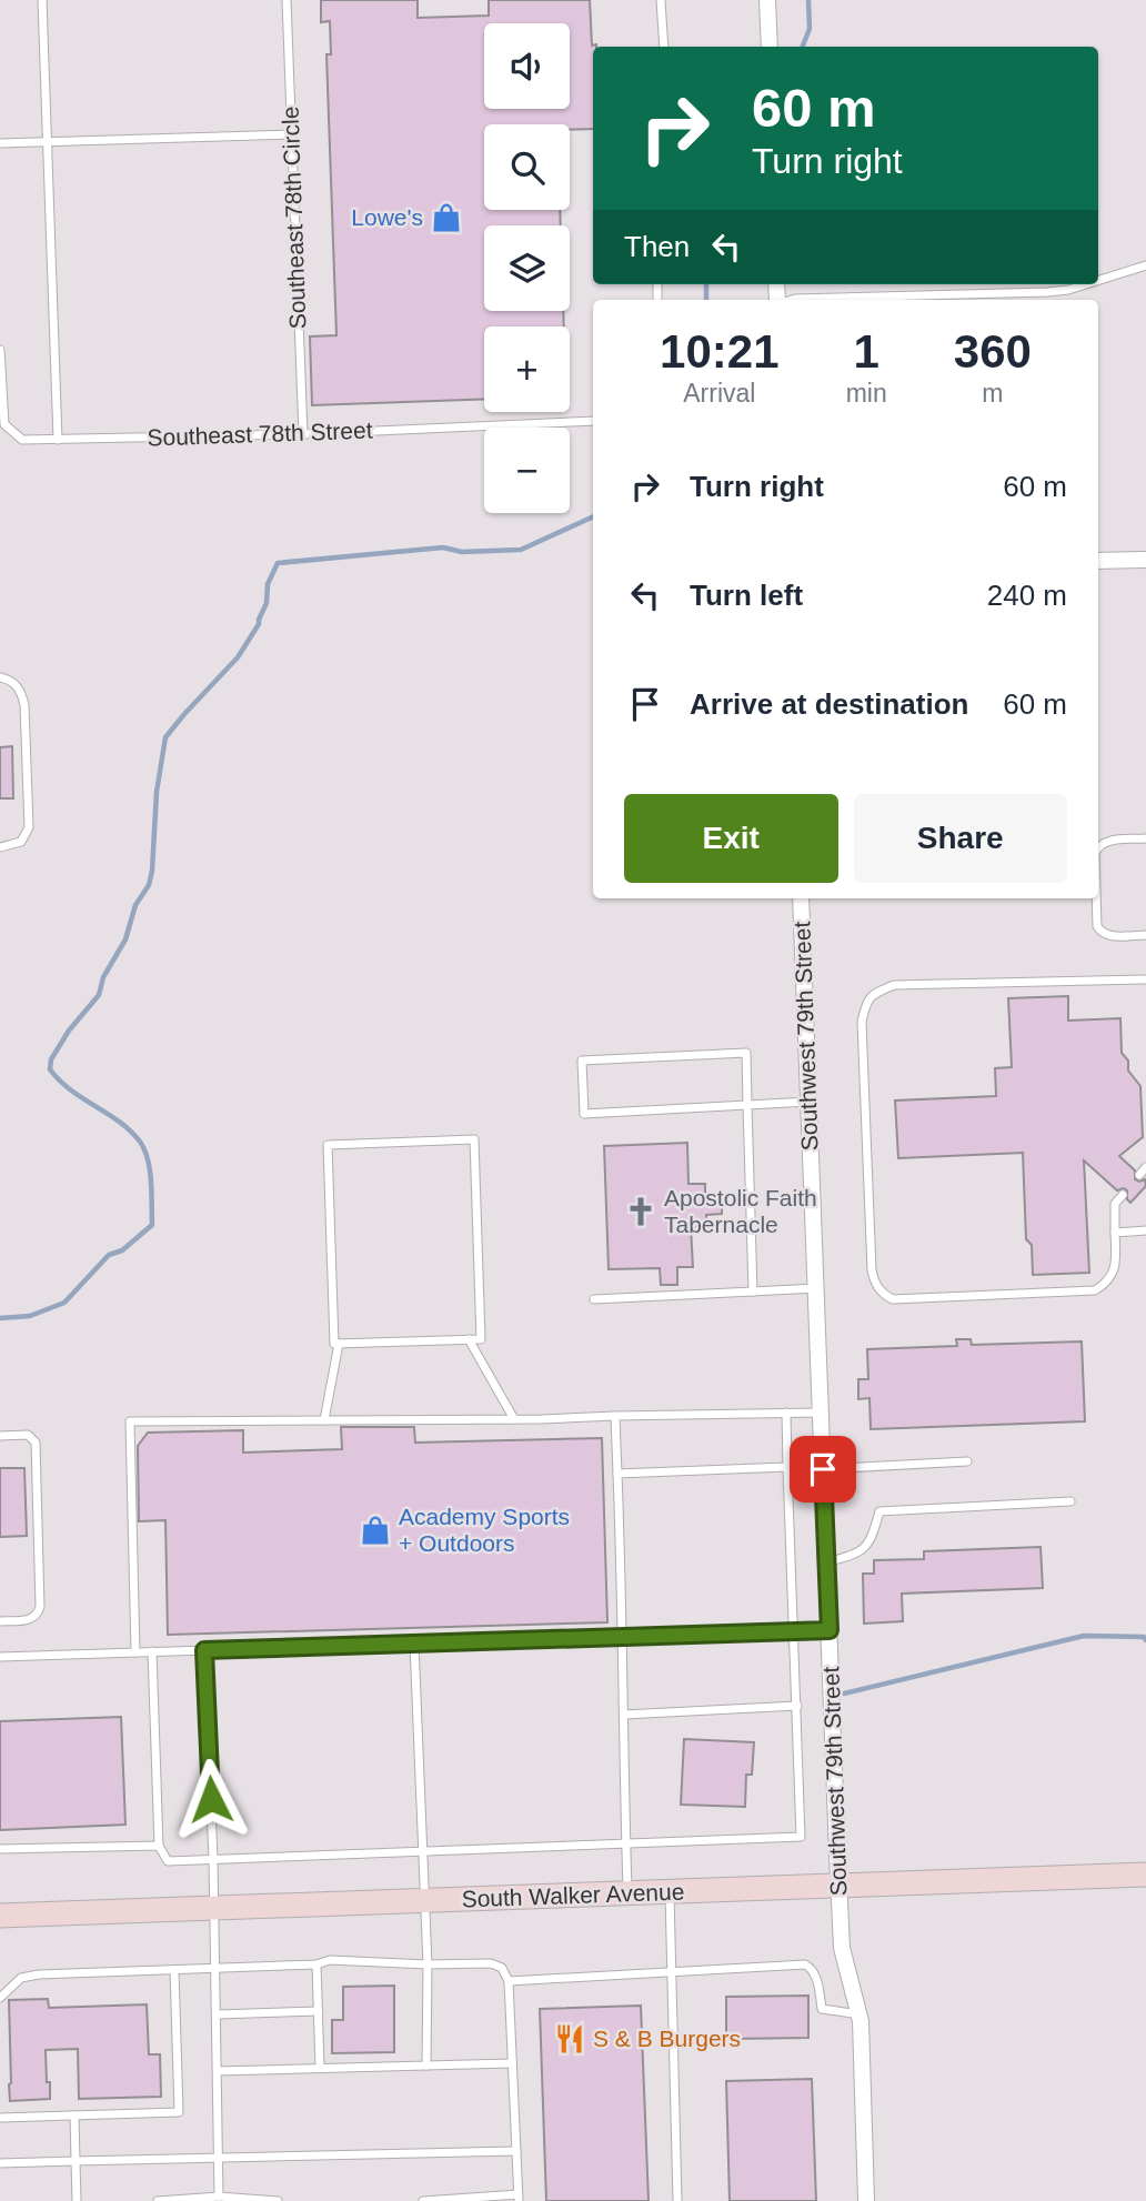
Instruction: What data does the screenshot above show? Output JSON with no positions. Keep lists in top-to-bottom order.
{
  "streets": {
    "main road": ["South Walker Avenue"],
    "street": ["Southwest 79th Street"],
    "lane": ["Southeast 78th Circle", "Southeast 78th Street"]
  },
  "crossings": [
    ["Southeast 78th Circle", "Southeast 78th Street"],
    ["Southwest 79th Street", "South Walker Avenue"]
  ],
  "places": {
    "shop": ["Lowe's", "Academy Sports + Outdoors"],
    "church": ["Apostolic Faith Tabernacle"],
    "restaurant": ["S & B Burgers"]
  },
  "page": {
    "map_buttons": ["+", "−"],
    "turn": ["60 m", "Turn right"],
    "then": "Then",
    "eta": [
      "10:21",
      "Arrival",
      "1",
      "min",
      "360",
      "m"
    ],
    "list": [
      {
        "name": "Turn right",
        "value": "60 m"
      },
      {
        "name": "Turn left",
        "value": "240 m"
      },
      {
        "name": "Arrive at destination",
        "value": "60 m"
      }
    ],
    "buttons": ["Exit", "Share"]
  }
}
